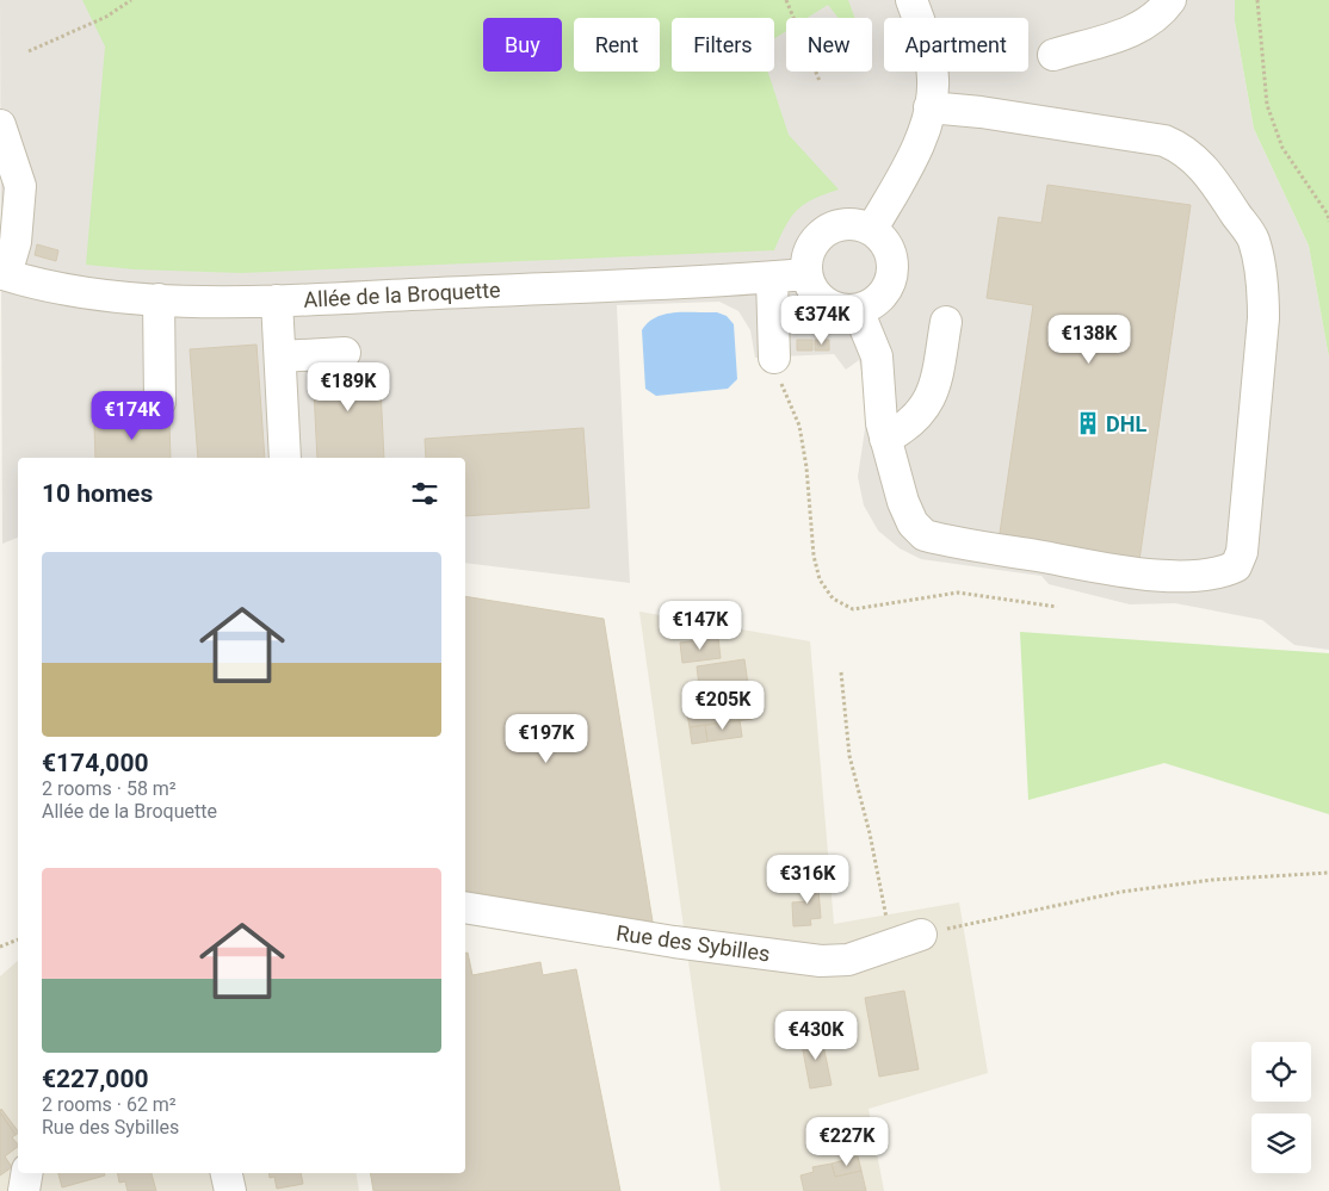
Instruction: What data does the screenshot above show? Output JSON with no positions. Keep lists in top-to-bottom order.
{
  "streets": {
    "street": ["Allée de la Broquette", "Rue des Sybilles"]
  },
  "places": {
    "building": ["DHL"]
  },
  "page": {
    "chip": [
      "Buy",
      "Rent",
      "Filters",
      "New",
      "Apartment"
    ],
    "price": [
      "€374K",
      "€138K",
      "€189K",
      "€174K",
      "€147K",
      "€205K",
      "€197K",
      "€316K",
      "€430K",
      "€227K"
    ],
    "heading": "10 homes",
    "list": [
      {
        "name": "€174,000",
        "note": "2 rooms · 58 m² · Allée de la Broquette"
      },
      {
        "name": "€227,000",
        "note": "2 rooms · 62 m² · Rue des Sybilles"
      }
    ]
  }
}
